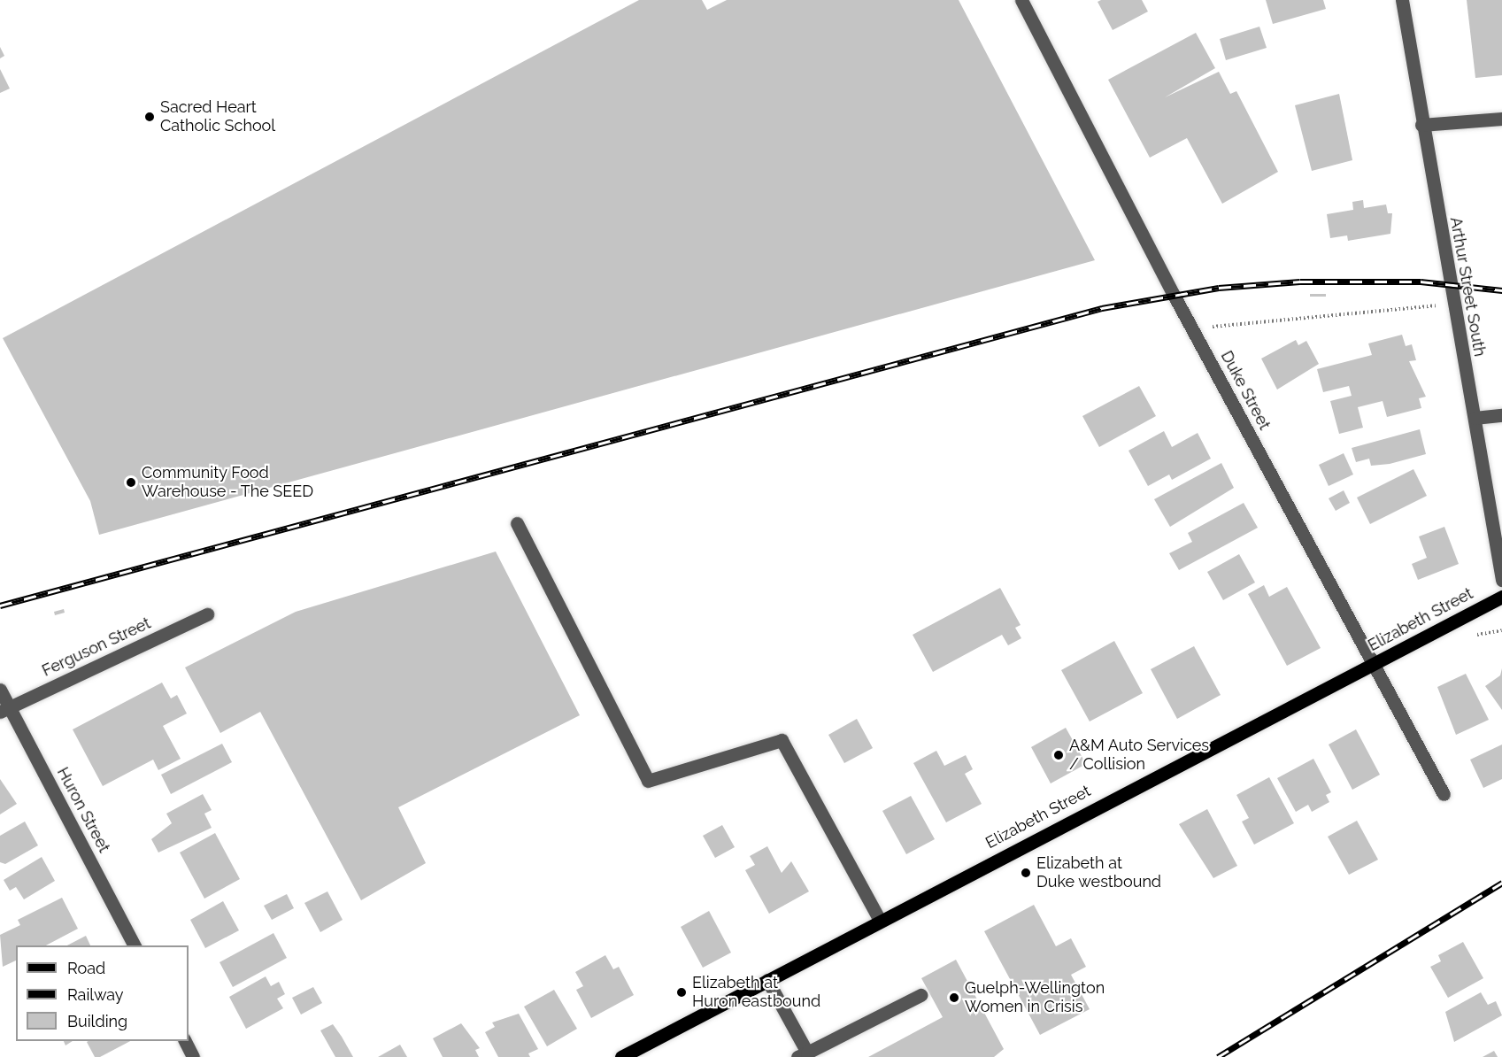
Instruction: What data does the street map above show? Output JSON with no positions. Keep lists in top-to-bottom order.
{
  "streets": {
    "main road": ["Elizabeth Street"],
    "street": [
      "Arthur Street South",
      "Duke Street",
      "Ferguson Street",
      "Huron Street"
    ]
  },
  "crossings": [
    ["Duke Street", "Elizabeth Street"],
    ["Ferguson Street", "Huron Street"]
  ],
  "places": [
    "Sacred Heart Catholic School",
    "Community Food Warehouse - The SEED",
    "A&M Auto Services / Collision",
    "Elizabeth at Duke westbound",
    "Elizabeth at Huron eastbound",
    "Guelph-Wellington Women in Crisis"
  ],
  "legend": ["Road", "Railway", "Building"]
}
